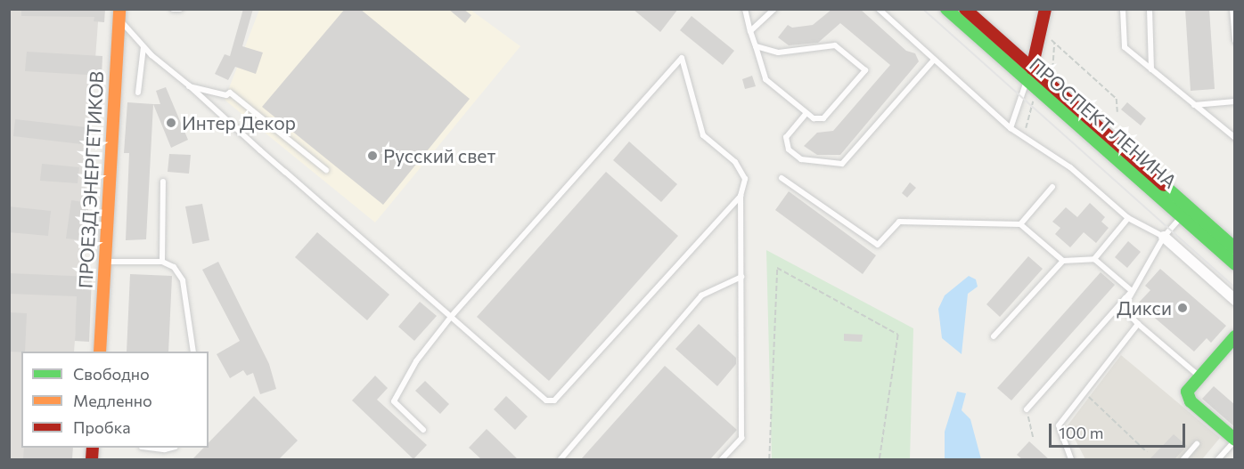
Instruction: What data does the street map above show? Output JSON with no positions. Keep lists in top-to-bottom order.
{
  "streets": {
    "street": ["ПРОСПЕКТ ЛЕНИНА", "ПРОЕЗД ЭНЕРГЕТИКОВ"]
  },
  "places": ["Интер Декор", "Русский свет", "Дикси"],
  "legend": ["Свободно", "Медленно", "Пробка"],
  "scale_bar": "100 m"
}
